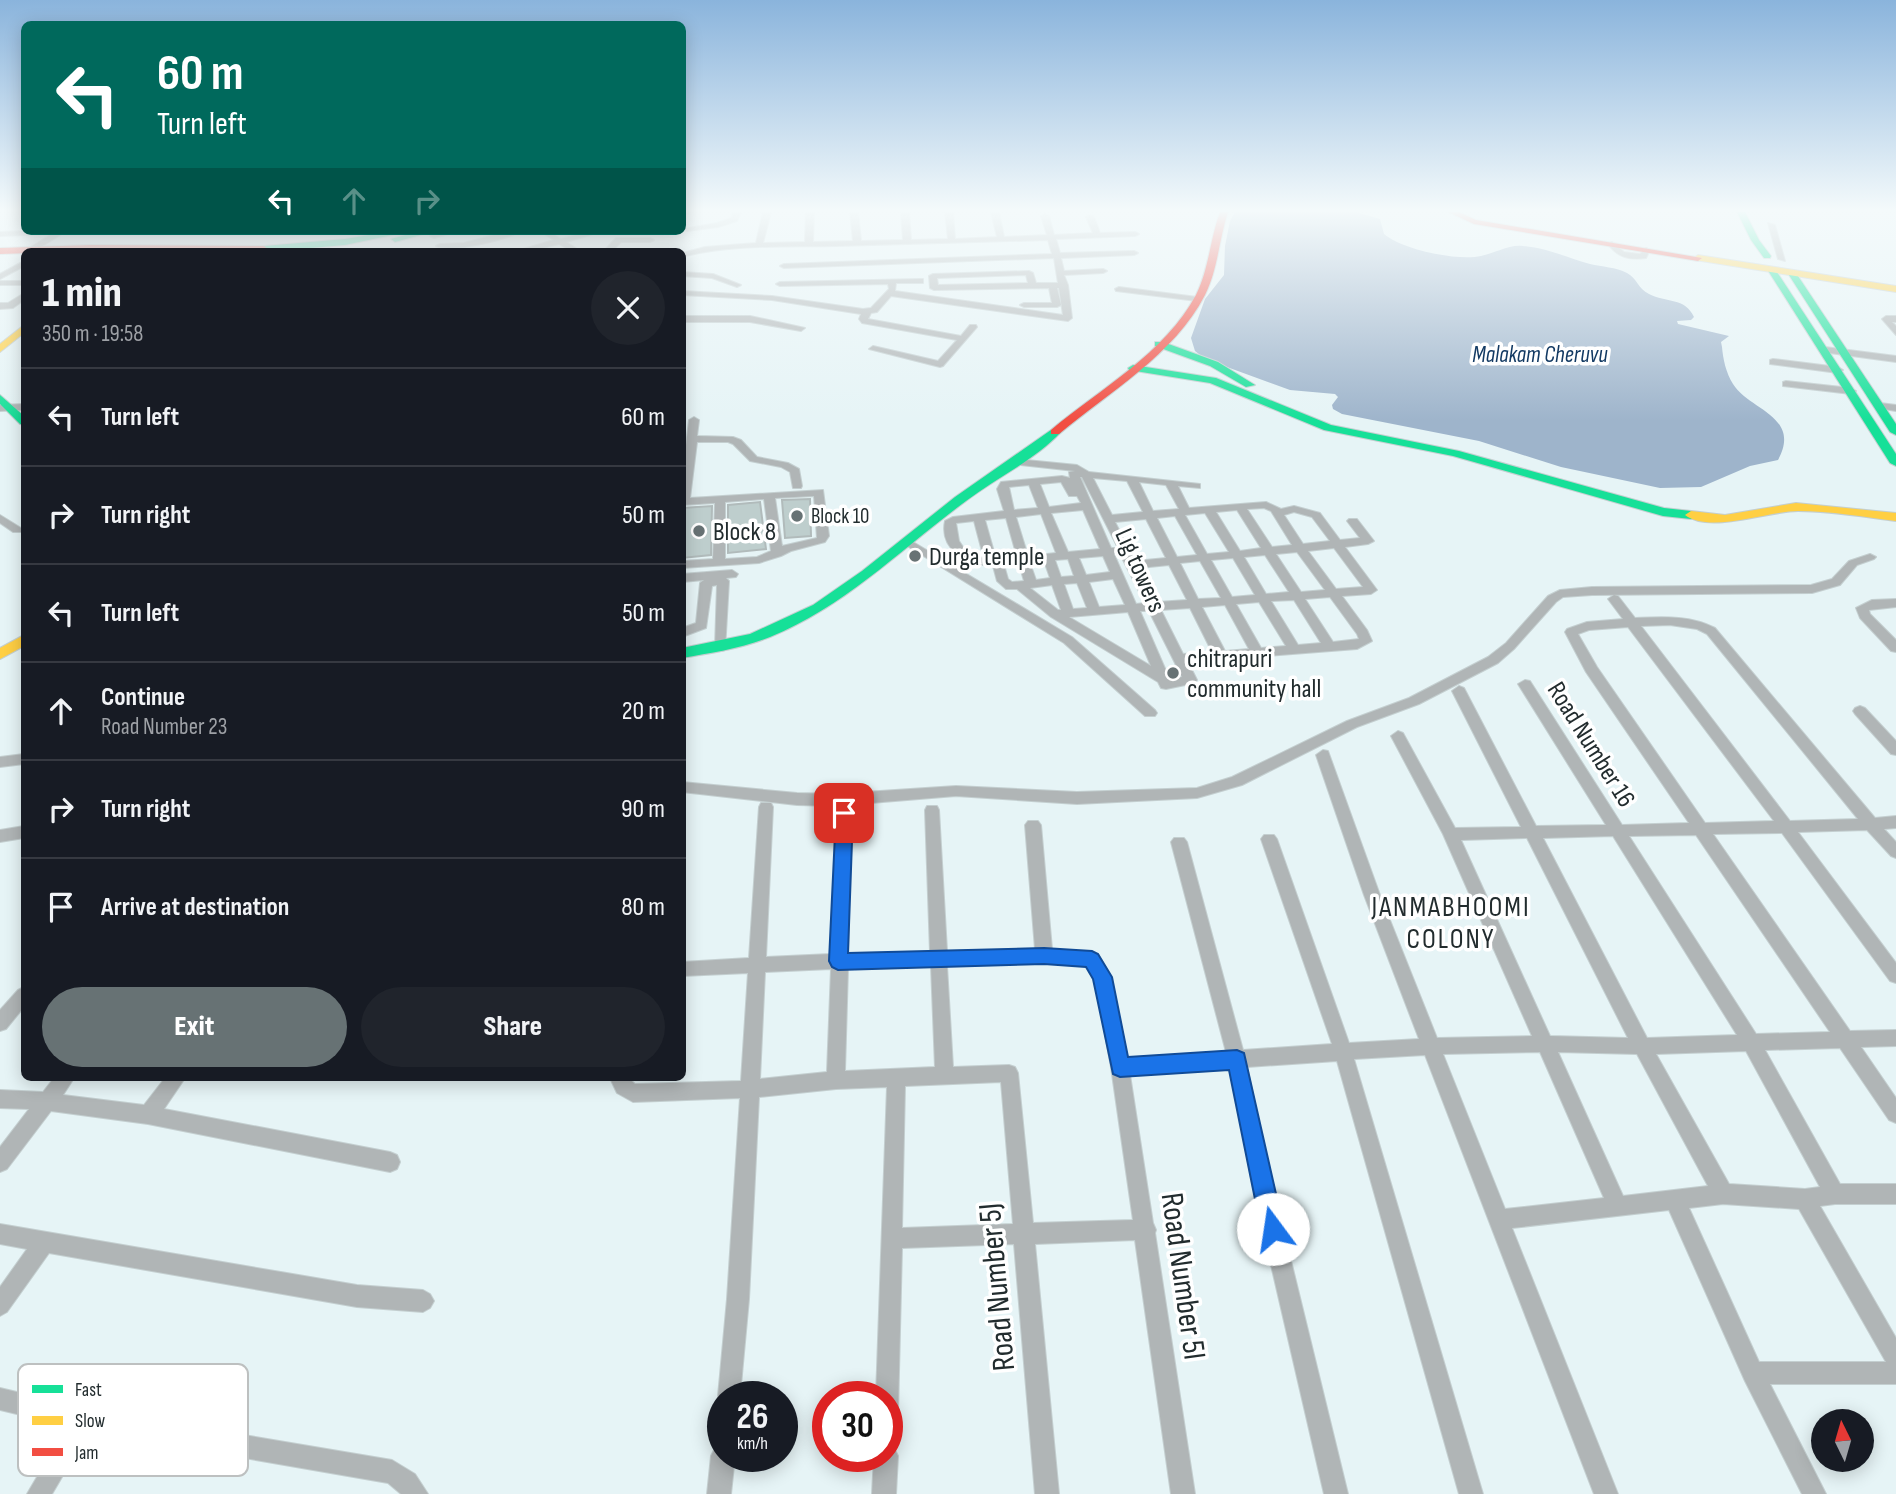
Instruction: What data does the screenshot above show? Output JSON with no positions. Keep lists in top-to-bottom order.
{
  "streets": {
    "street": [
      "Lig towers",
      "Road Number 16",
      "Road Number 5I",
      "Road Number 5J"
    ]
  },
  "districts": ["JANMABHOOMI COLONY"],
  "water": ["Malakam Cheruvu"],
  "places": [
    "Block 10",
    "Block 8",
    "Durga temple",
    "chitrapuri community hall"
  ],
  "legend": ["Fast", "Slow", "Jam"],
  "north": "top",
  "page": {
    "turn": ["60 m", "Turn left"],
    "heading": ["1 min", "350 m · 19:58"],
    "list": [
      {
        "name": "Turn left",
        "value": "60 m"
      },
      {
        "name": "Turn right",
        "value": "50 m"
      },
      {
        "name": "Turn left",
        "value": "50 m"
      },
      {
        "name": "Continue",
        "note": "Road Number 23",
        "value": "20 m"
      },
      {
        "name": "Turn right",
        "value": "90 m"
      },
      {
        "name": "Arrive at destination",
        "value": "80 m"
      }
    ],
    "buttons": ["Exit", "Share"],
    "speed": "26 km/h",
    "limit": "30"
  }
}
